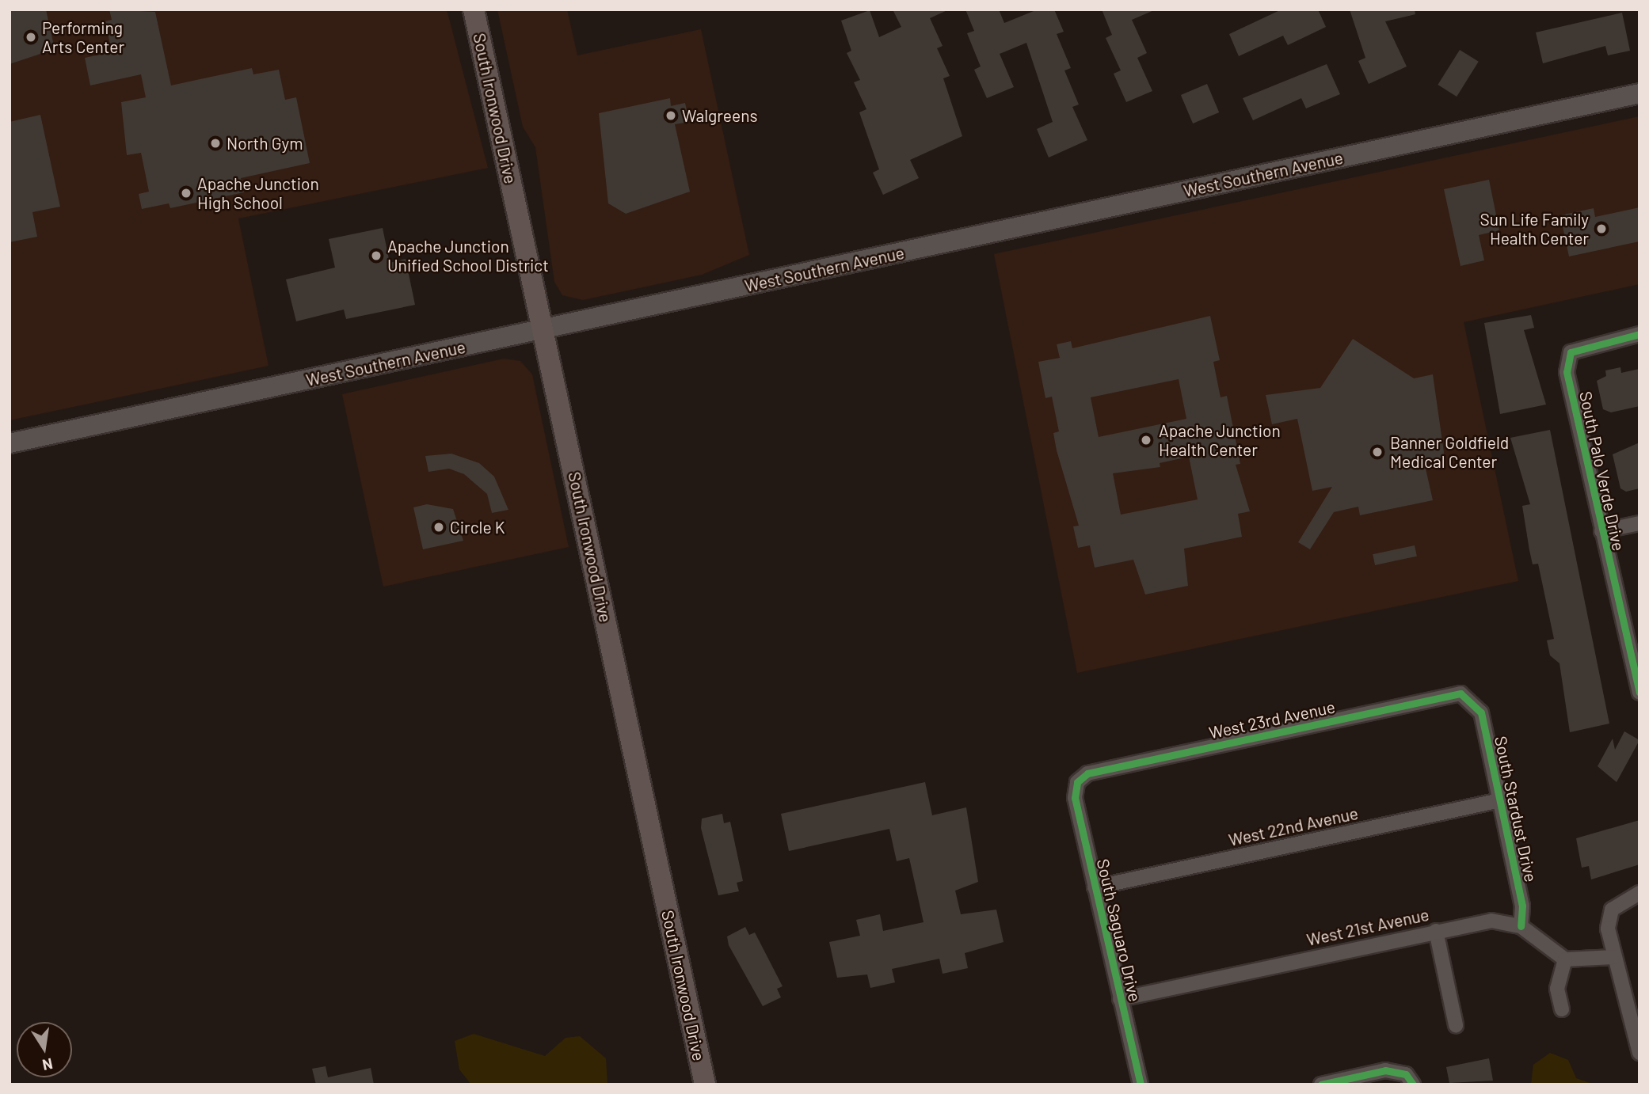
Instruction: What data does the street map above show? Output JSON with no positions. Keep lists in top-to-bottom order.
{
  "streets": {
    "main road": ["South Ironwood Drive", "West Southern Avenue"],
    "street": [
      "South Palo Verde Drive",
      "West 23rd Avenue",
      "South Stardust Drive",
      "West 22nd Avenue",
      "West 21st Avenue",
      "South Saguaro Drive"
    ]
  },
  "crossings": [
    ["South Ironwood Drive", "West Southern Avenue"],
    ["West 23rd Avenue", "South Stardust Drive"],
    ["West 23rd Avenue", "South Saguaro Drive"],
    ["South Stardust Drive", "West 22nd Avenue"],
    ["South Stardust Drive", "West 21st Avenue"],
    ["West 22nd Avenue", "South Saguaro Drive"],
    ["West 21st Avenue", "South Saguaro Drive"]
  ],
  "places": [
    "Performing Arts Center",
    "Walgreens",
    "North Gym",
    "Apache Junction High School",
    "Sun Life Family Health Center",
    "Apache Junction Unified School District",
    "Apache Junction Health Center",
    "Banner Goldfield Medical Center",
    "Circle K"
  ],
  "north": "bottom"
}
